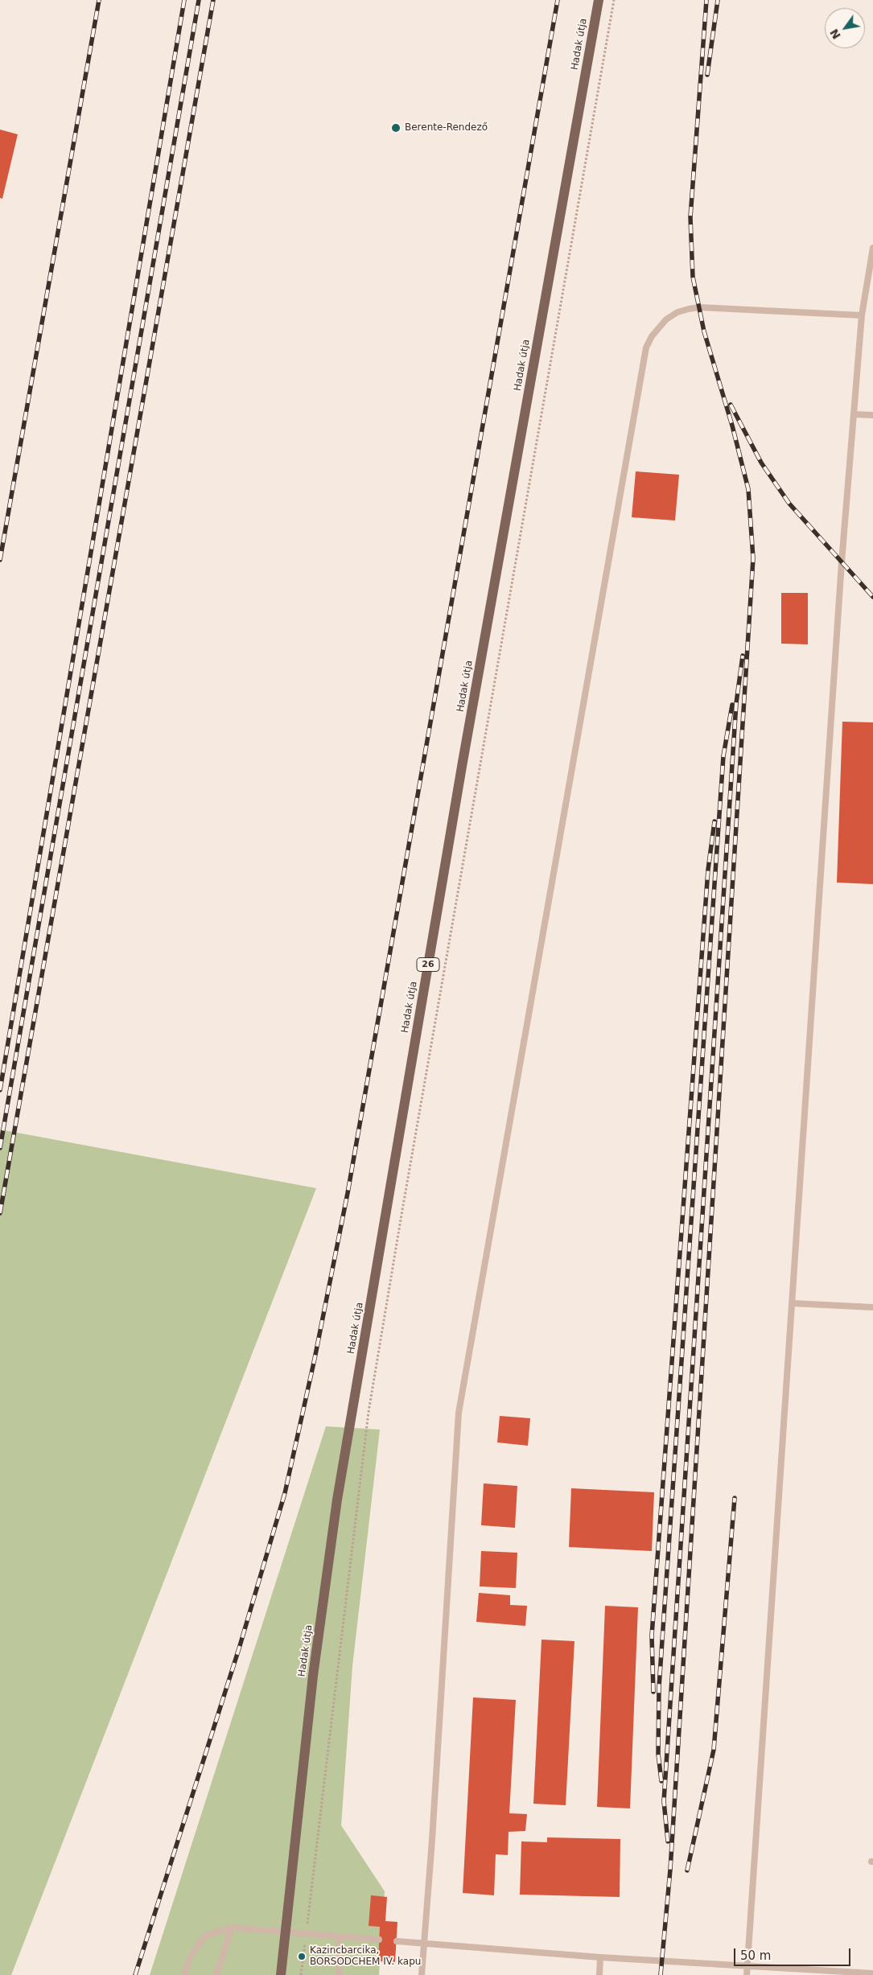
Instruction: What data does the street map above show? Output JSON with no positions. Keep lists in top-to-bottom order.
{
  "streets": {
    "main road": ["Hadak útja", "26"]
  },
  "places": ["Berente-Rendező", "Kazincbarcika, BORSODCHEM IV. kapu"],
  "scale_bar": "50 m",
  "north": "bottom left"
}
